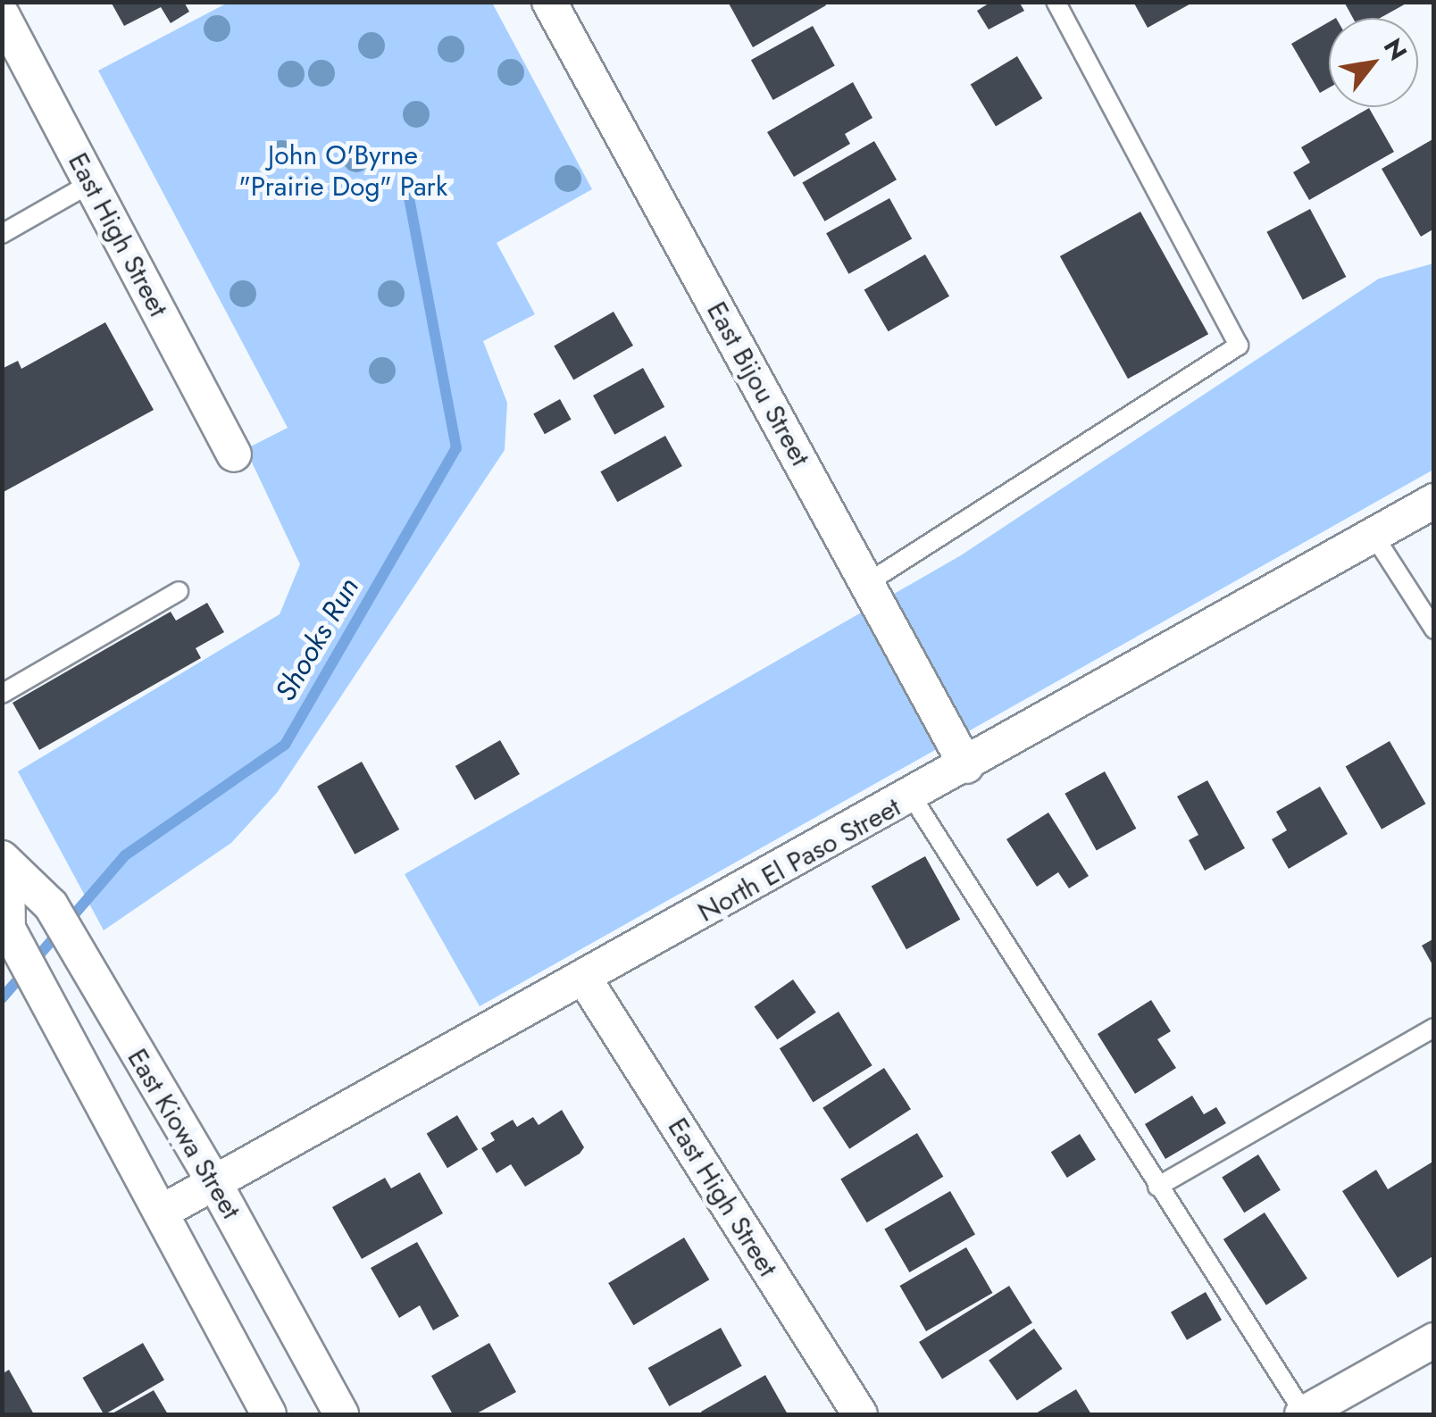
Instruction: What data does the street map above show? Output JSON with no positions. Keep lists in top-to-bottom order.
{
  "streets": {
    "street": [
      "East High Street",
      "East Bijou Street",
      "North El Paso Street",
      "East Kiowa Street"
    ]
  },
  "crossings": [
    ["East High Street", "North El Paso Street"],
    ["East Bijou Street", "North El Paso Street"],
    ["North El Paso Street", "East Kiowa Street"]
  ],
  "water": ["Shooks Run"],
  "parks": ["John O'Byrne \"Prairie Dog\" Park"],
  "north": "top right"
}
